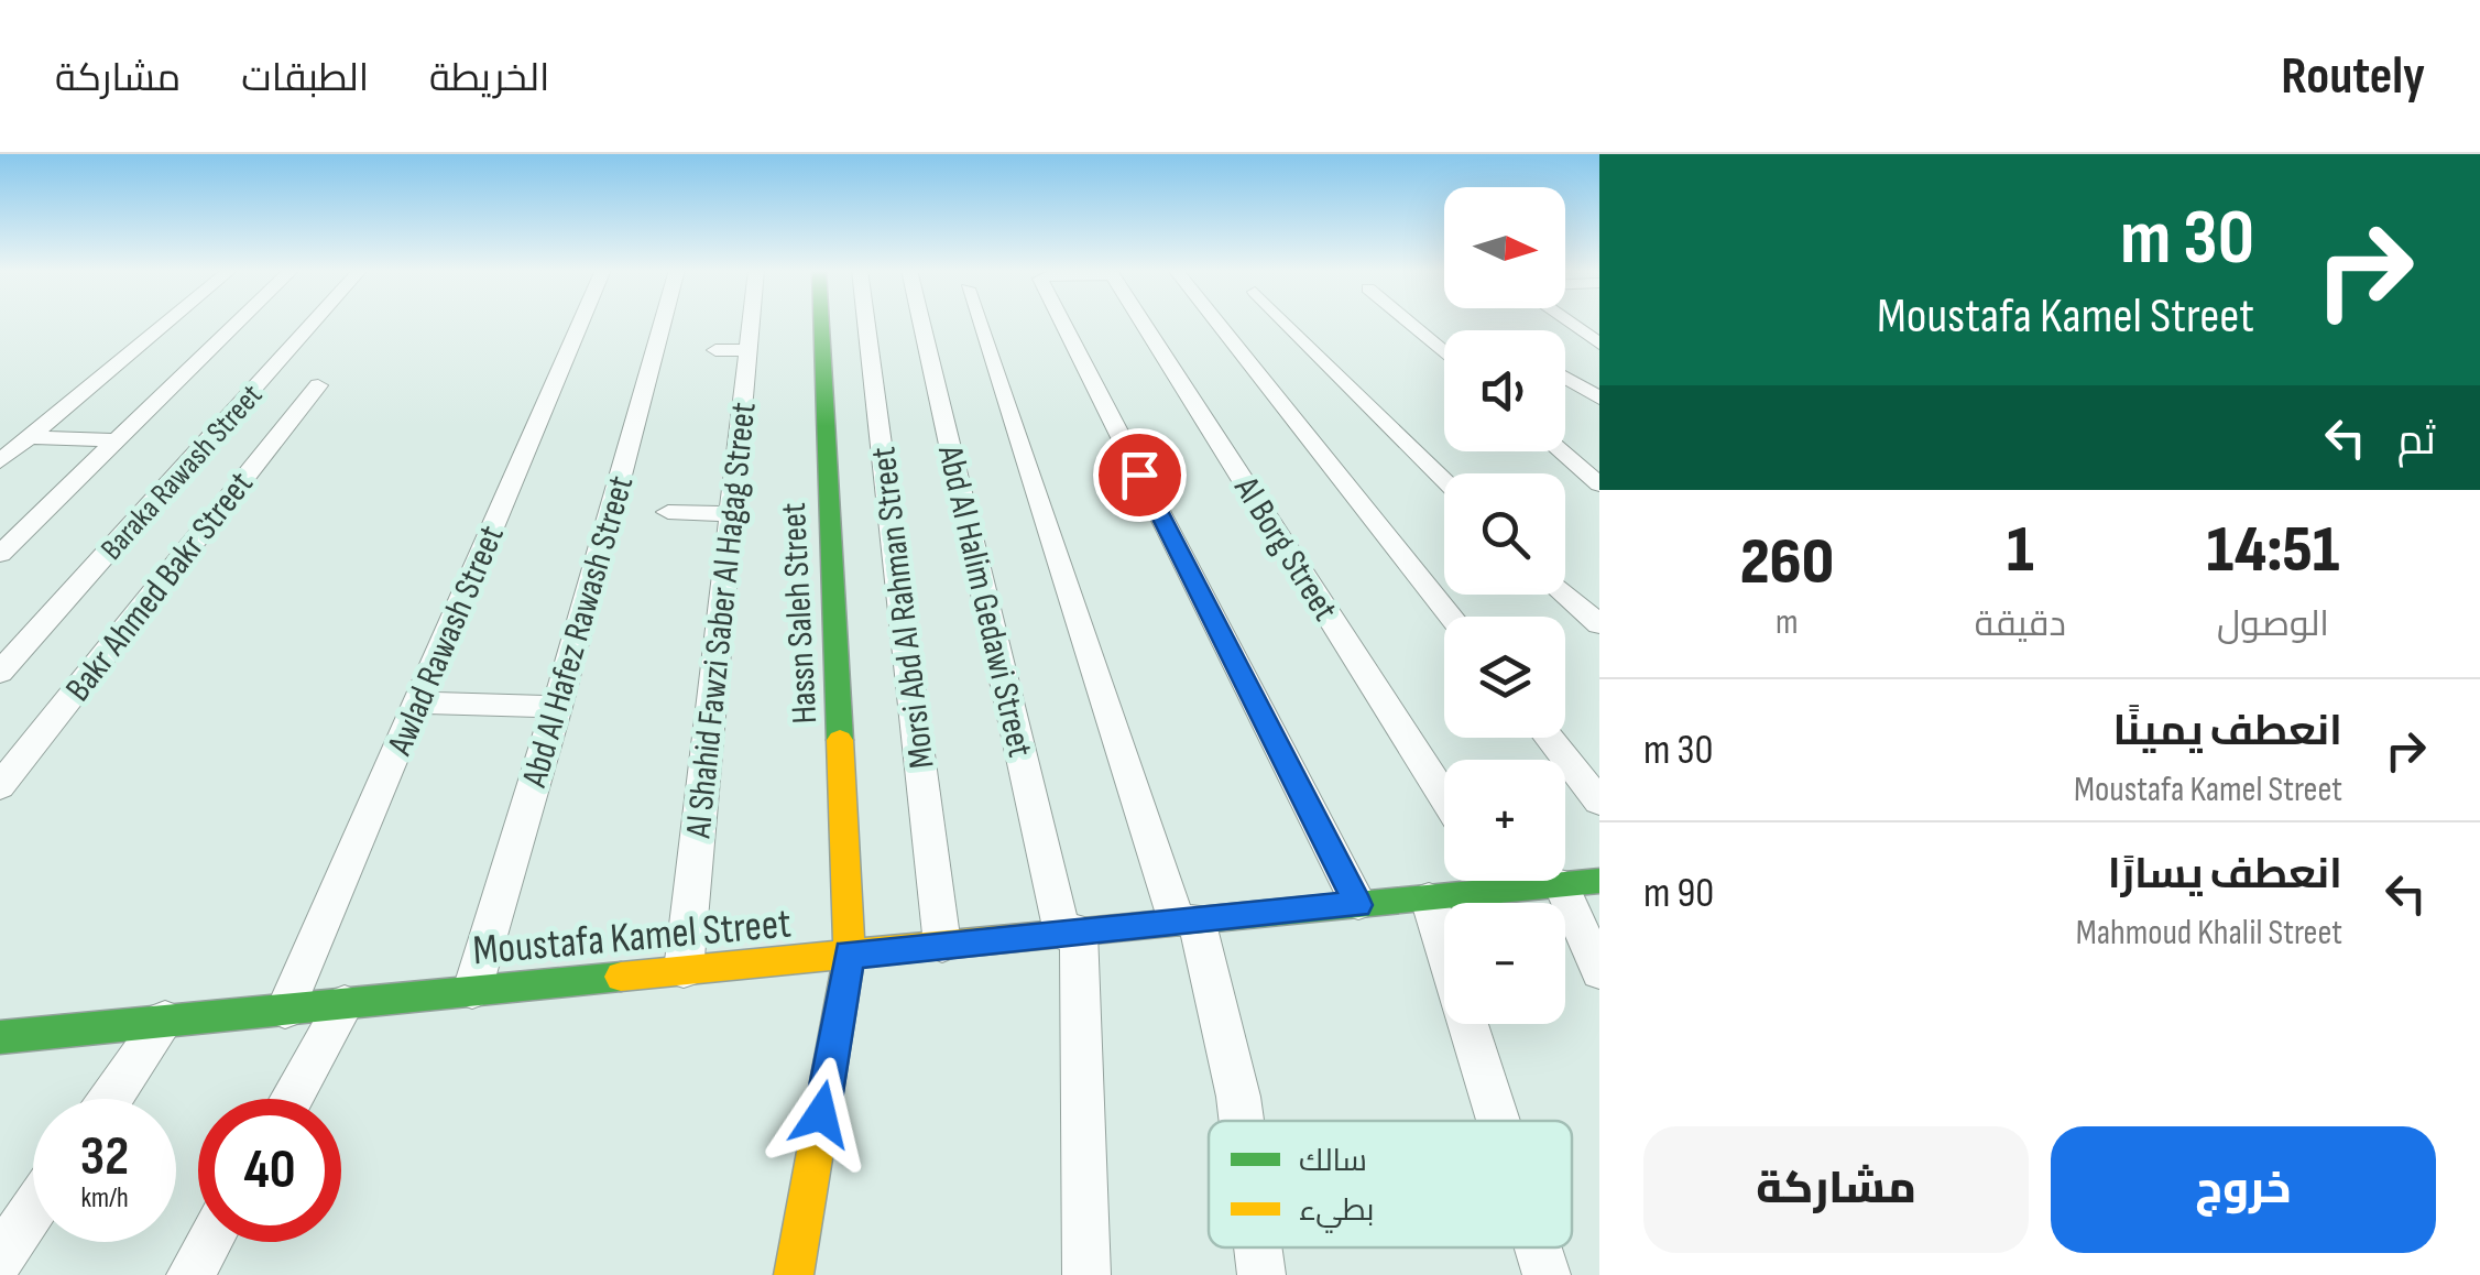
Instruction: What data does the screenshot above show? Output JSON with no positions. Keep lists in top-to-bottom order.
{
  "streets": {
    "street": [
      "Baraka Rawash Street",
      "Al Borg Street",
      "Bakr Ahmed Bakr Street",
      "Abd Al Halim Gedawi Street",
      "Morsi Abd Al Rahman Street",
      "Hassn Saleh Street",
      "Al Shahid Fawzi Saber Al Hagag Street",
      "Abd Al Hafez Rawash Street",
      "Awlad Rawash Street",
      "Moustafa Kamel Street"
    ]
  },
  "crossings": [
    ["Abd Al Halim Gedawi Street", "Moustafa Kamel Street"],
    ["Morsi Abd Al Rahman Street", "Moustafa Kamel Street"],
    ["Hassn Saleh Street", "Moustafa Kamel Street"],
    ["Al Shahid Fawzi Saber Al Hagag Street", "Moustafa Kamel Street"],
    ["Abd Al Hafez Rawash Street", "Moustafa Kamel Street"],
    ["Awlad Rawash Street", "Moustafa Kamel Street"]
  ],
  "legend": ["سالك", "بطيء"],
  "north": "right",
  "page": {
    "header": "Routely",
    "nav": ["الخريطة", "الطبقات", "مشاركة"],
    "turn": ["30 m", "Moustafa Kamel Street"],
    "map_buttons": ["+", "−"],
    "then": "ثم",
    "eta": [
      "14:51",
      "الوصول",
      "1",
      "دقيقة",
      "260",
      "m"
    ],
    "list": [
      {
        "name": "انعطف يمينًا",
        "note": "Moustafa Kamel Street",
        "value": "30 m"
      },
      {
        "name": "انعطف يسارًا",
        "note": "Mahmoud Khalil Street",
        "value": "90 m"
      }
    ],
    "speed": "32 km/h",
    "limit": "40",
    "buttons": ["خروج", "مشاركة"]
  }
}
